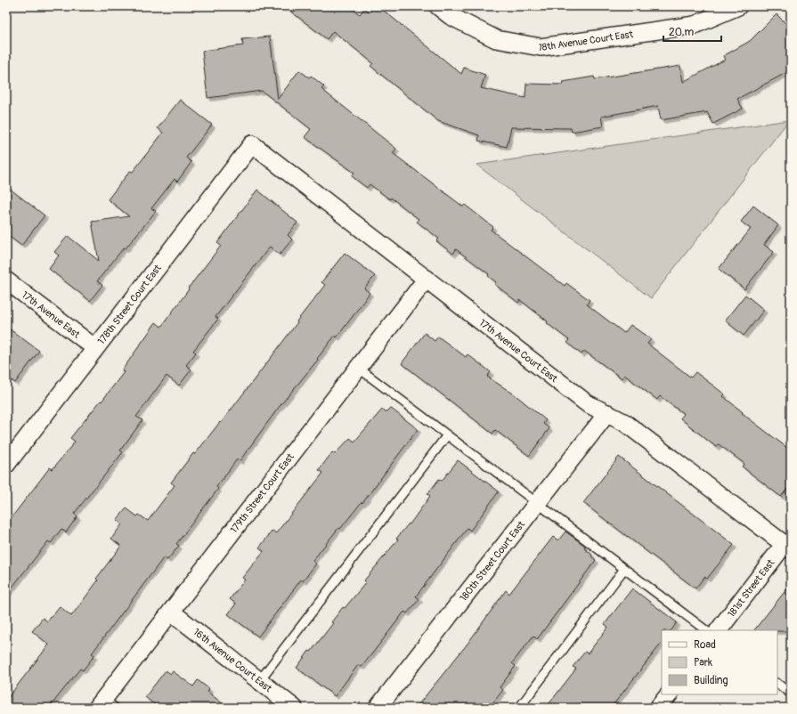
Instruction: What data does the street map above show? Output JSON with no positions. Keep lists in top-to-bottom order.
{
  "streets": {
    "street": [
      "18th Avenue Court East",
      "178th Street Court East",
      "17th Avenue East",
      "17th Avenue Court East",
      "179th Street Court East",
      "180th Street Court East",
      "181st Street East",
      "16th Avenue Court East"
    ]
  },
  "crossings": [
    ["178th Street Court East", "17th Avenue East"],
    ["178th Street Court East", "17th Avenue Court East"],
    ["17th Avenue Court East", "179th Street Court East"],
    ["17th Avenue Court East", "180th Street Court East"],
    ["17th Avenue Court East", "181st Street East"],
    ["179th Street Court East", "16th Avenue Court East"]
  ],
  "legend": ["Road", "Park", "Building"],
  "scale_bar": "20 m"
}
